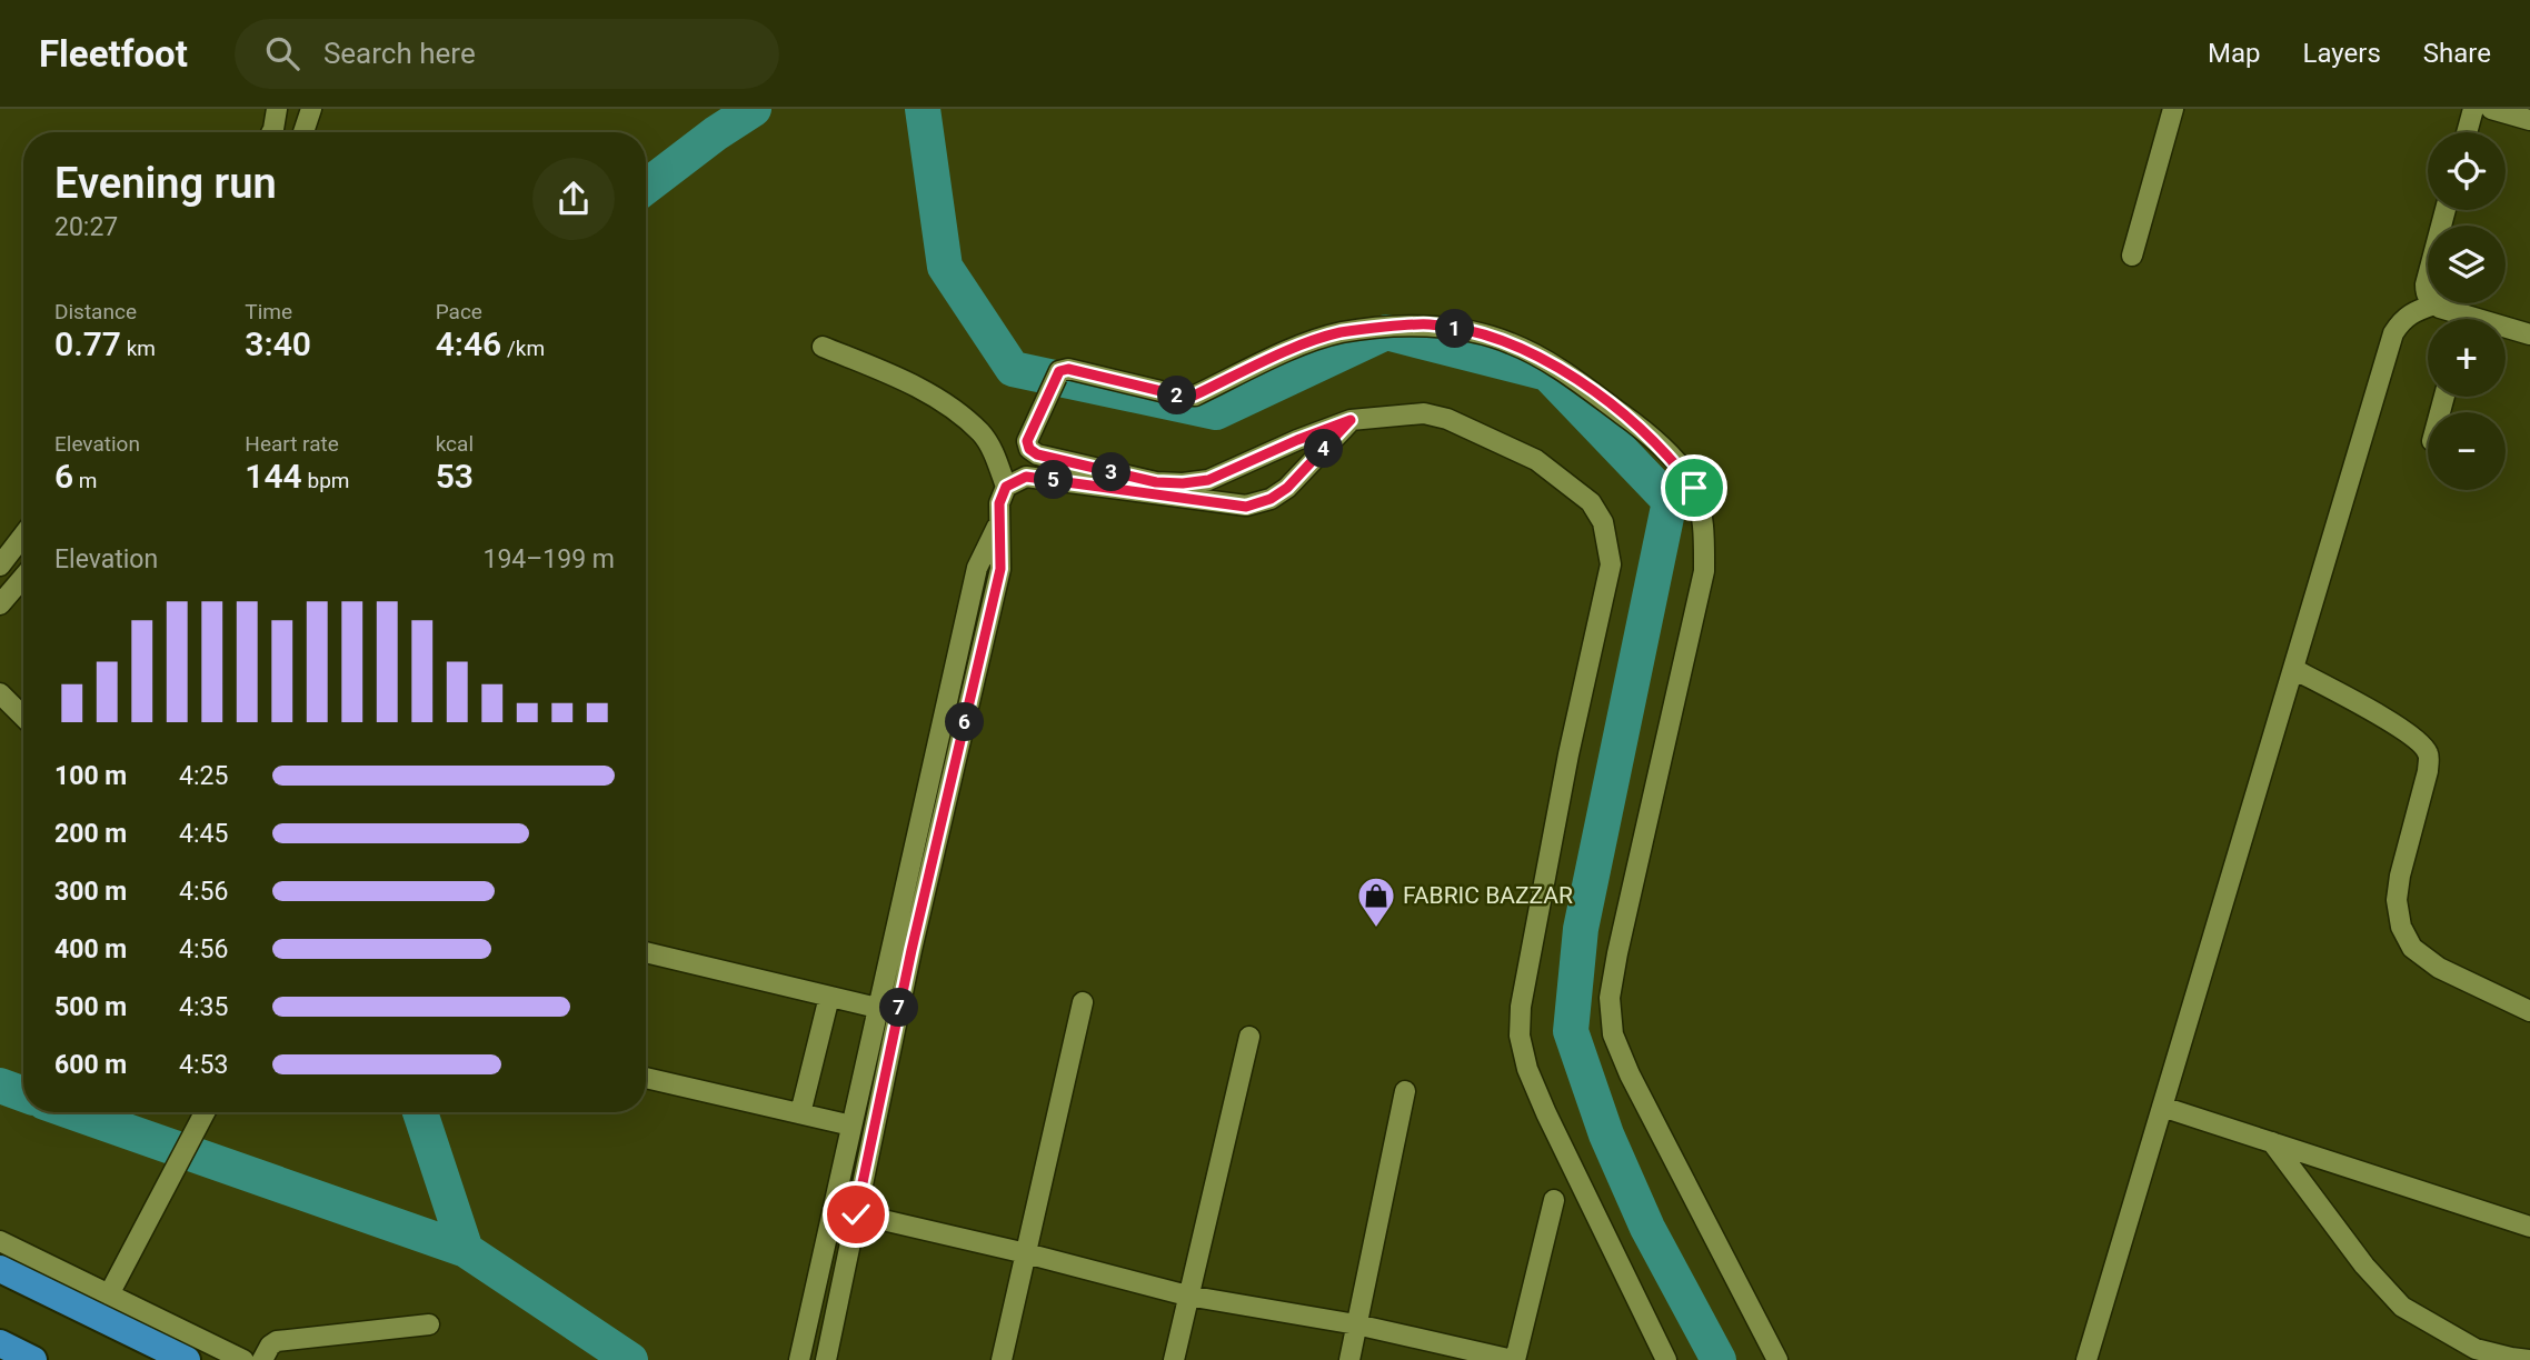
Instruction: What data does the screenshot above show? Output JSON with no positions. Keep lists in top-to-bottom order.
{
  "places": {
    "shop": ["FABRIC BAZZAR"]
  },
  "page": {
    "header": "Fleetfoot",
    "search": "Search here",
    "nav": ["Map", "Layers", "Share"],
    "map_buttons": ["+", "−"],
    "heading": ["Evening run", "20:27"],
    "stats": [
      ["Distance", "0.77 km"],
      ["Time", "3:40"],
      ["Pace", "4:46 /km"],
      ["Elevation", "6 m"],
      ["Heart rate", "144 bpm"],
      ["kcal", "53"]
    ],
    "pins": [
      "1",
      "2",
      "4",
      "3",
      "5",
      "6",
      "7"
    ],
    "chart": ["Elevation", "194–199 m"],
    "list": [
      {
        "name": "100 m",
        "note": "4:25"
      },
      {
        "name": "200 m",
        "note": "4:45"
      },
      {
        "name": "300 m",
        "note": "4:56"
      },
      {
        "name": "400 m",
        "note": "4:56"
      },
      {
        "name": "500 m",
        "note": "4:35"
      },
      {
        "name": "600 m",
        "note": "4:53"
      }
    ]
  }
}
